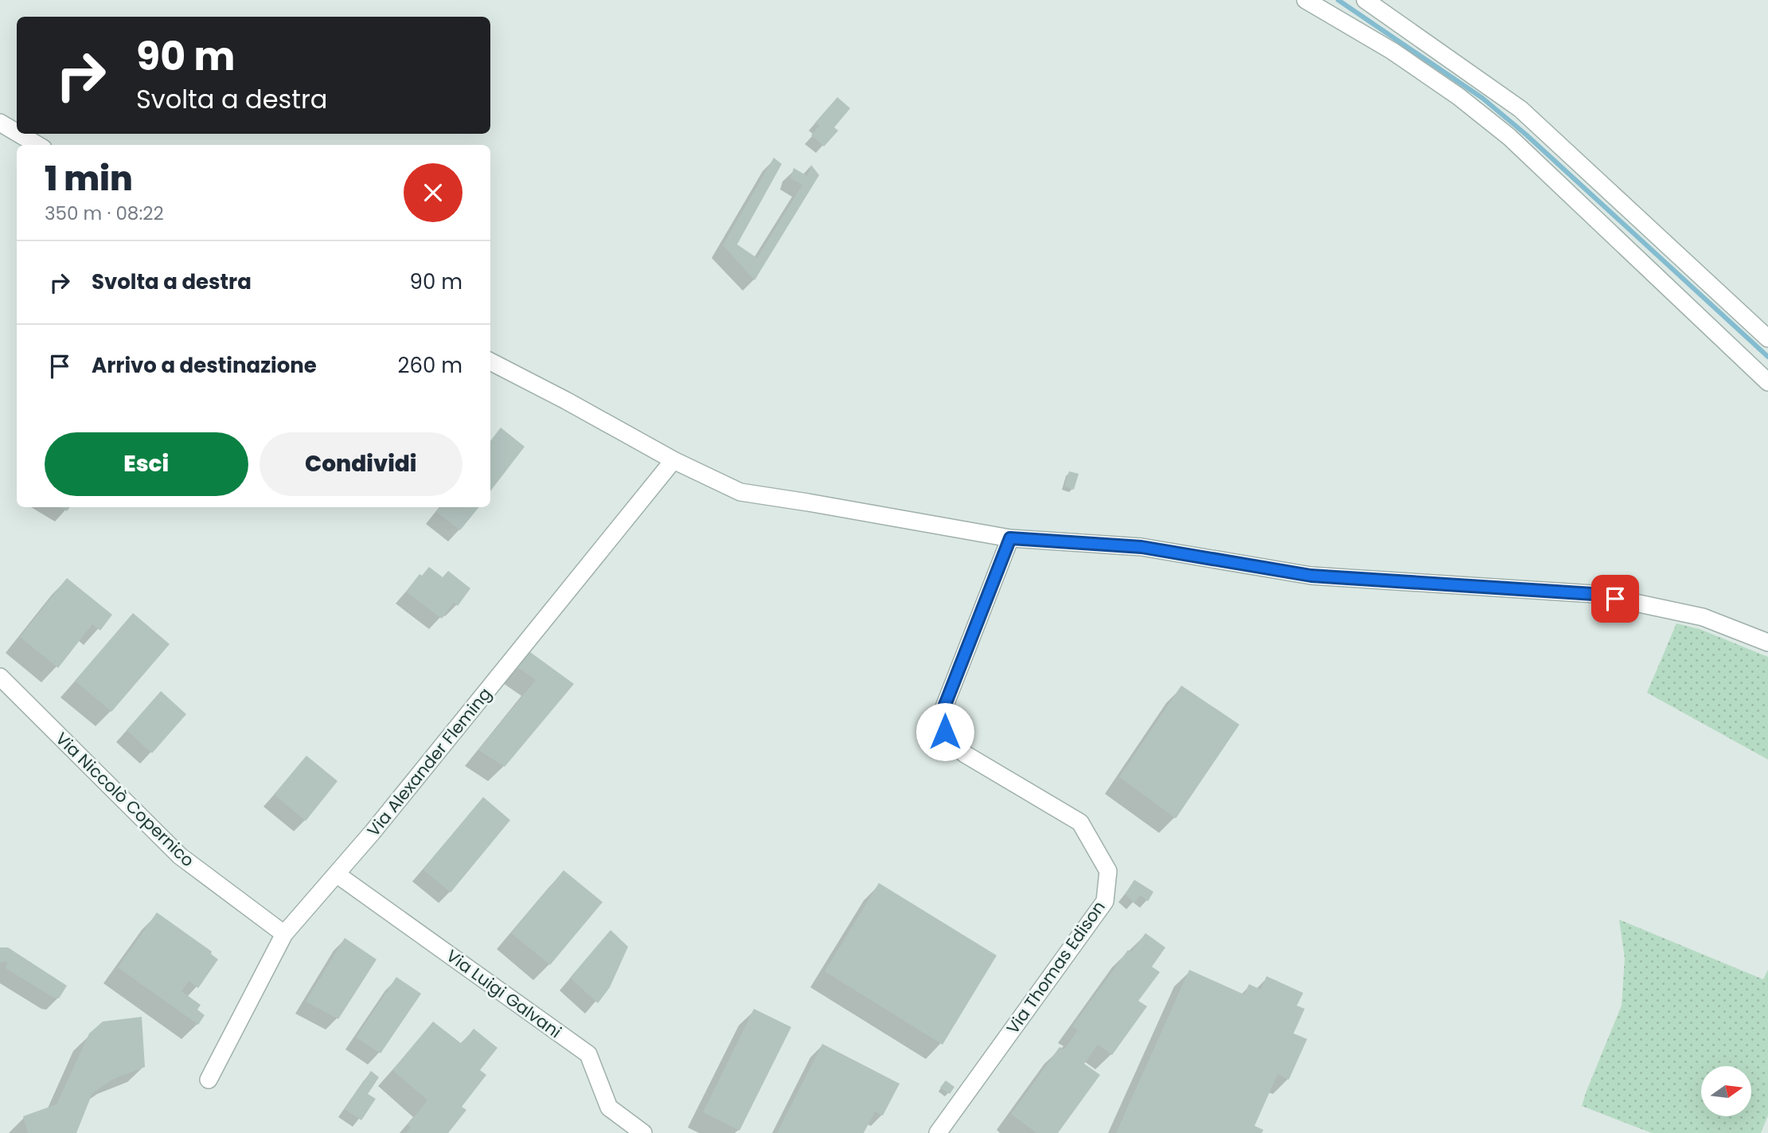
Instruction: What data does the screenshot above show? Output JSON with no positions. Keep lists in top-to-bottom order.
{
  "streets": {
    "street": [
      "Via Alexander Fleming",
      "Via Niccolò Copernico",
      "Via Thomas Edison",
      "Via Luigi Galvani"
    ]
  },
  "crossings": [
    ["Via Alexander Fleming", "Via Niccolò Copernico"],
    ["Via Alexander Fleming", "Via Luigi Galvani"]
  ],
  "north": "right",
  "page": {
    "turn": ["90 m", "Svolta a destra"],
    "heading": ["1 min", "350 m · 08:22"],
    "list": [
      {
        "name": "Svolta a destra",
        "value": "90 m"
      },
      {
        "name": "Arrivo a destinazione",
        "value": "260 m"
      }
    ],
    "buttons": ["Esci", "Condividi"]
  }
}
